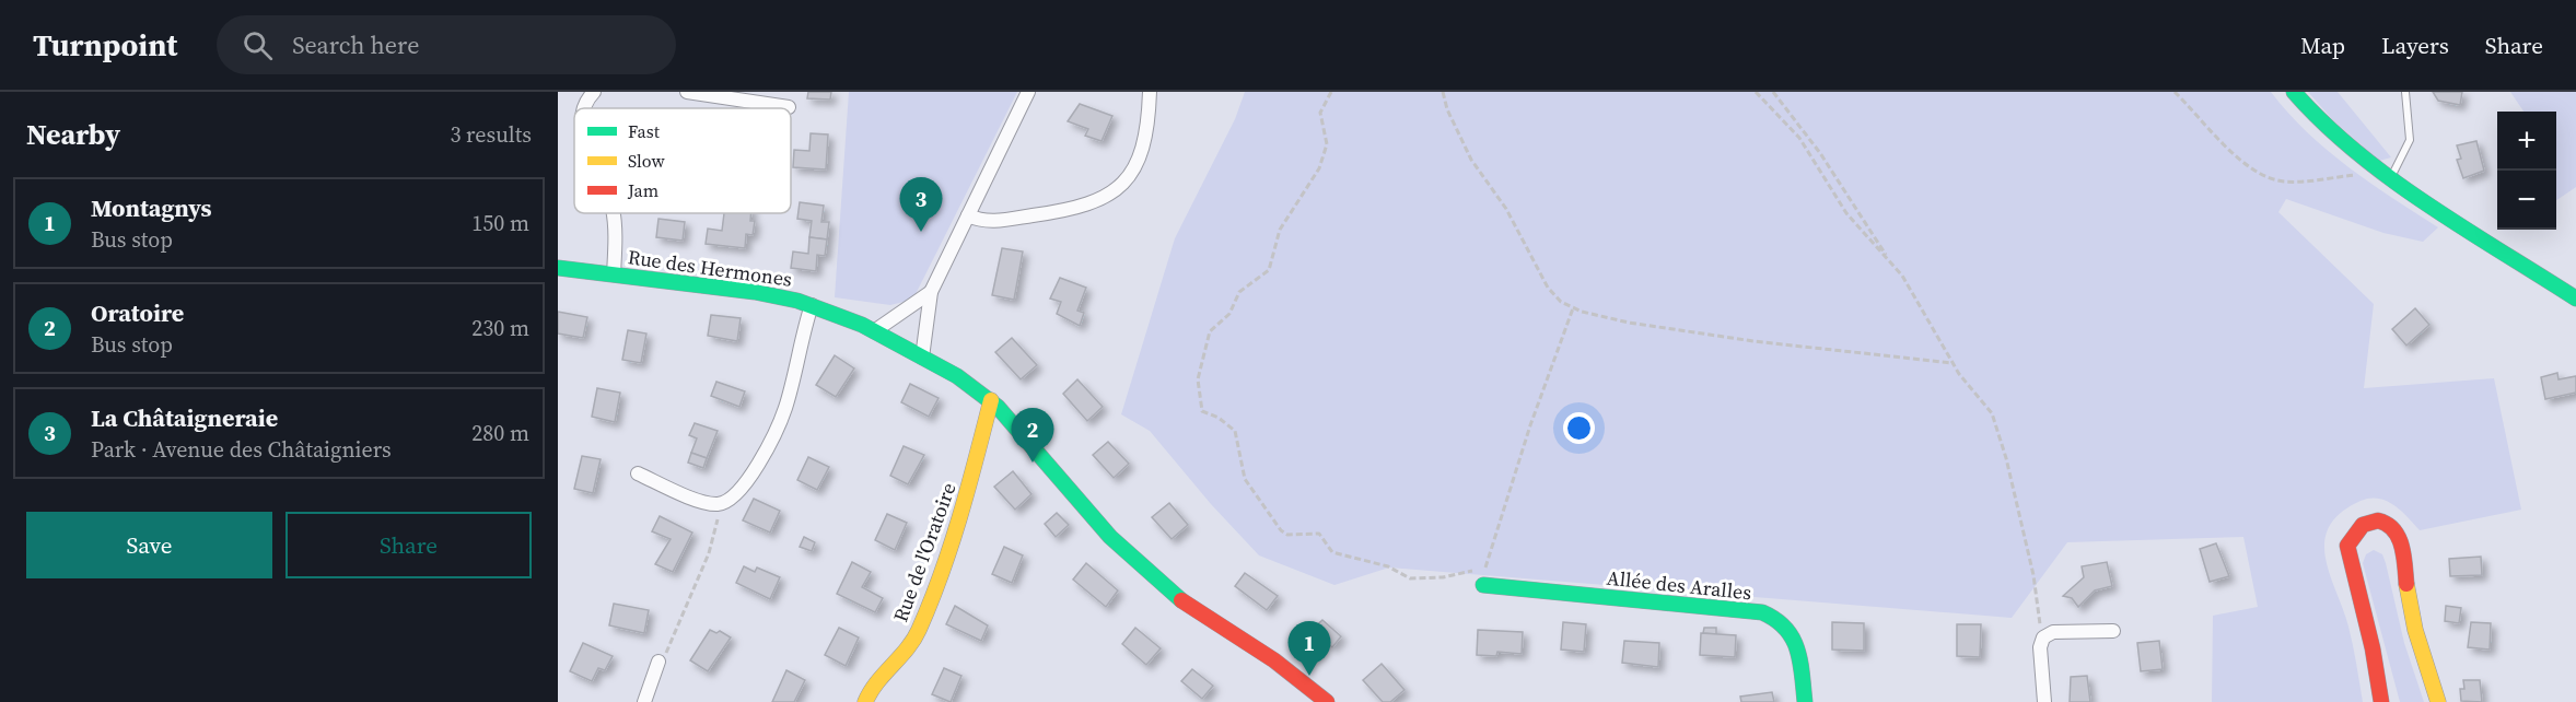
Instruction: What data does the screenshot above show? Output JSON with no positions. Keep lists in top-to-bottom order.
{
  "streets": {
    "street": ["Rue des Hermones", "Rue de l'Oratoire", "Allée des Aralles"]
  },
  "crossings": [
    ["Rue des Hermones", "Rue de l'Oratoire"]
  ],
  "legend": ["Fast", "Slow", "Jam"],
  "page": {
    "header": "Turnpoint",
    "search": "Search here",
    "nav": ["Map", "Layers", "Share"],
    "heading": ["Nearby", "3 results"],
    "map_buttons": ["+", "−"],
    "list": [
      {
        "mark": "1",
        "name": "Montagnys",
        "note": "Bus stop",
        "value": "150 m"
      },
      {
        "mark": "2",
        "name": "Oratoire",
        "note": "Bus stop",
        "value": "230 m"
      },
      {
        "mark": "3",
        "name": "La Châtaigneraie",
        "note": "Park · Avenue des Châtaigniers",
        "value": "280 m"
      }
    ],
    "pins": ["3", "2", "1"],
    "buttons": ["Save", "Share"]
  }
}
